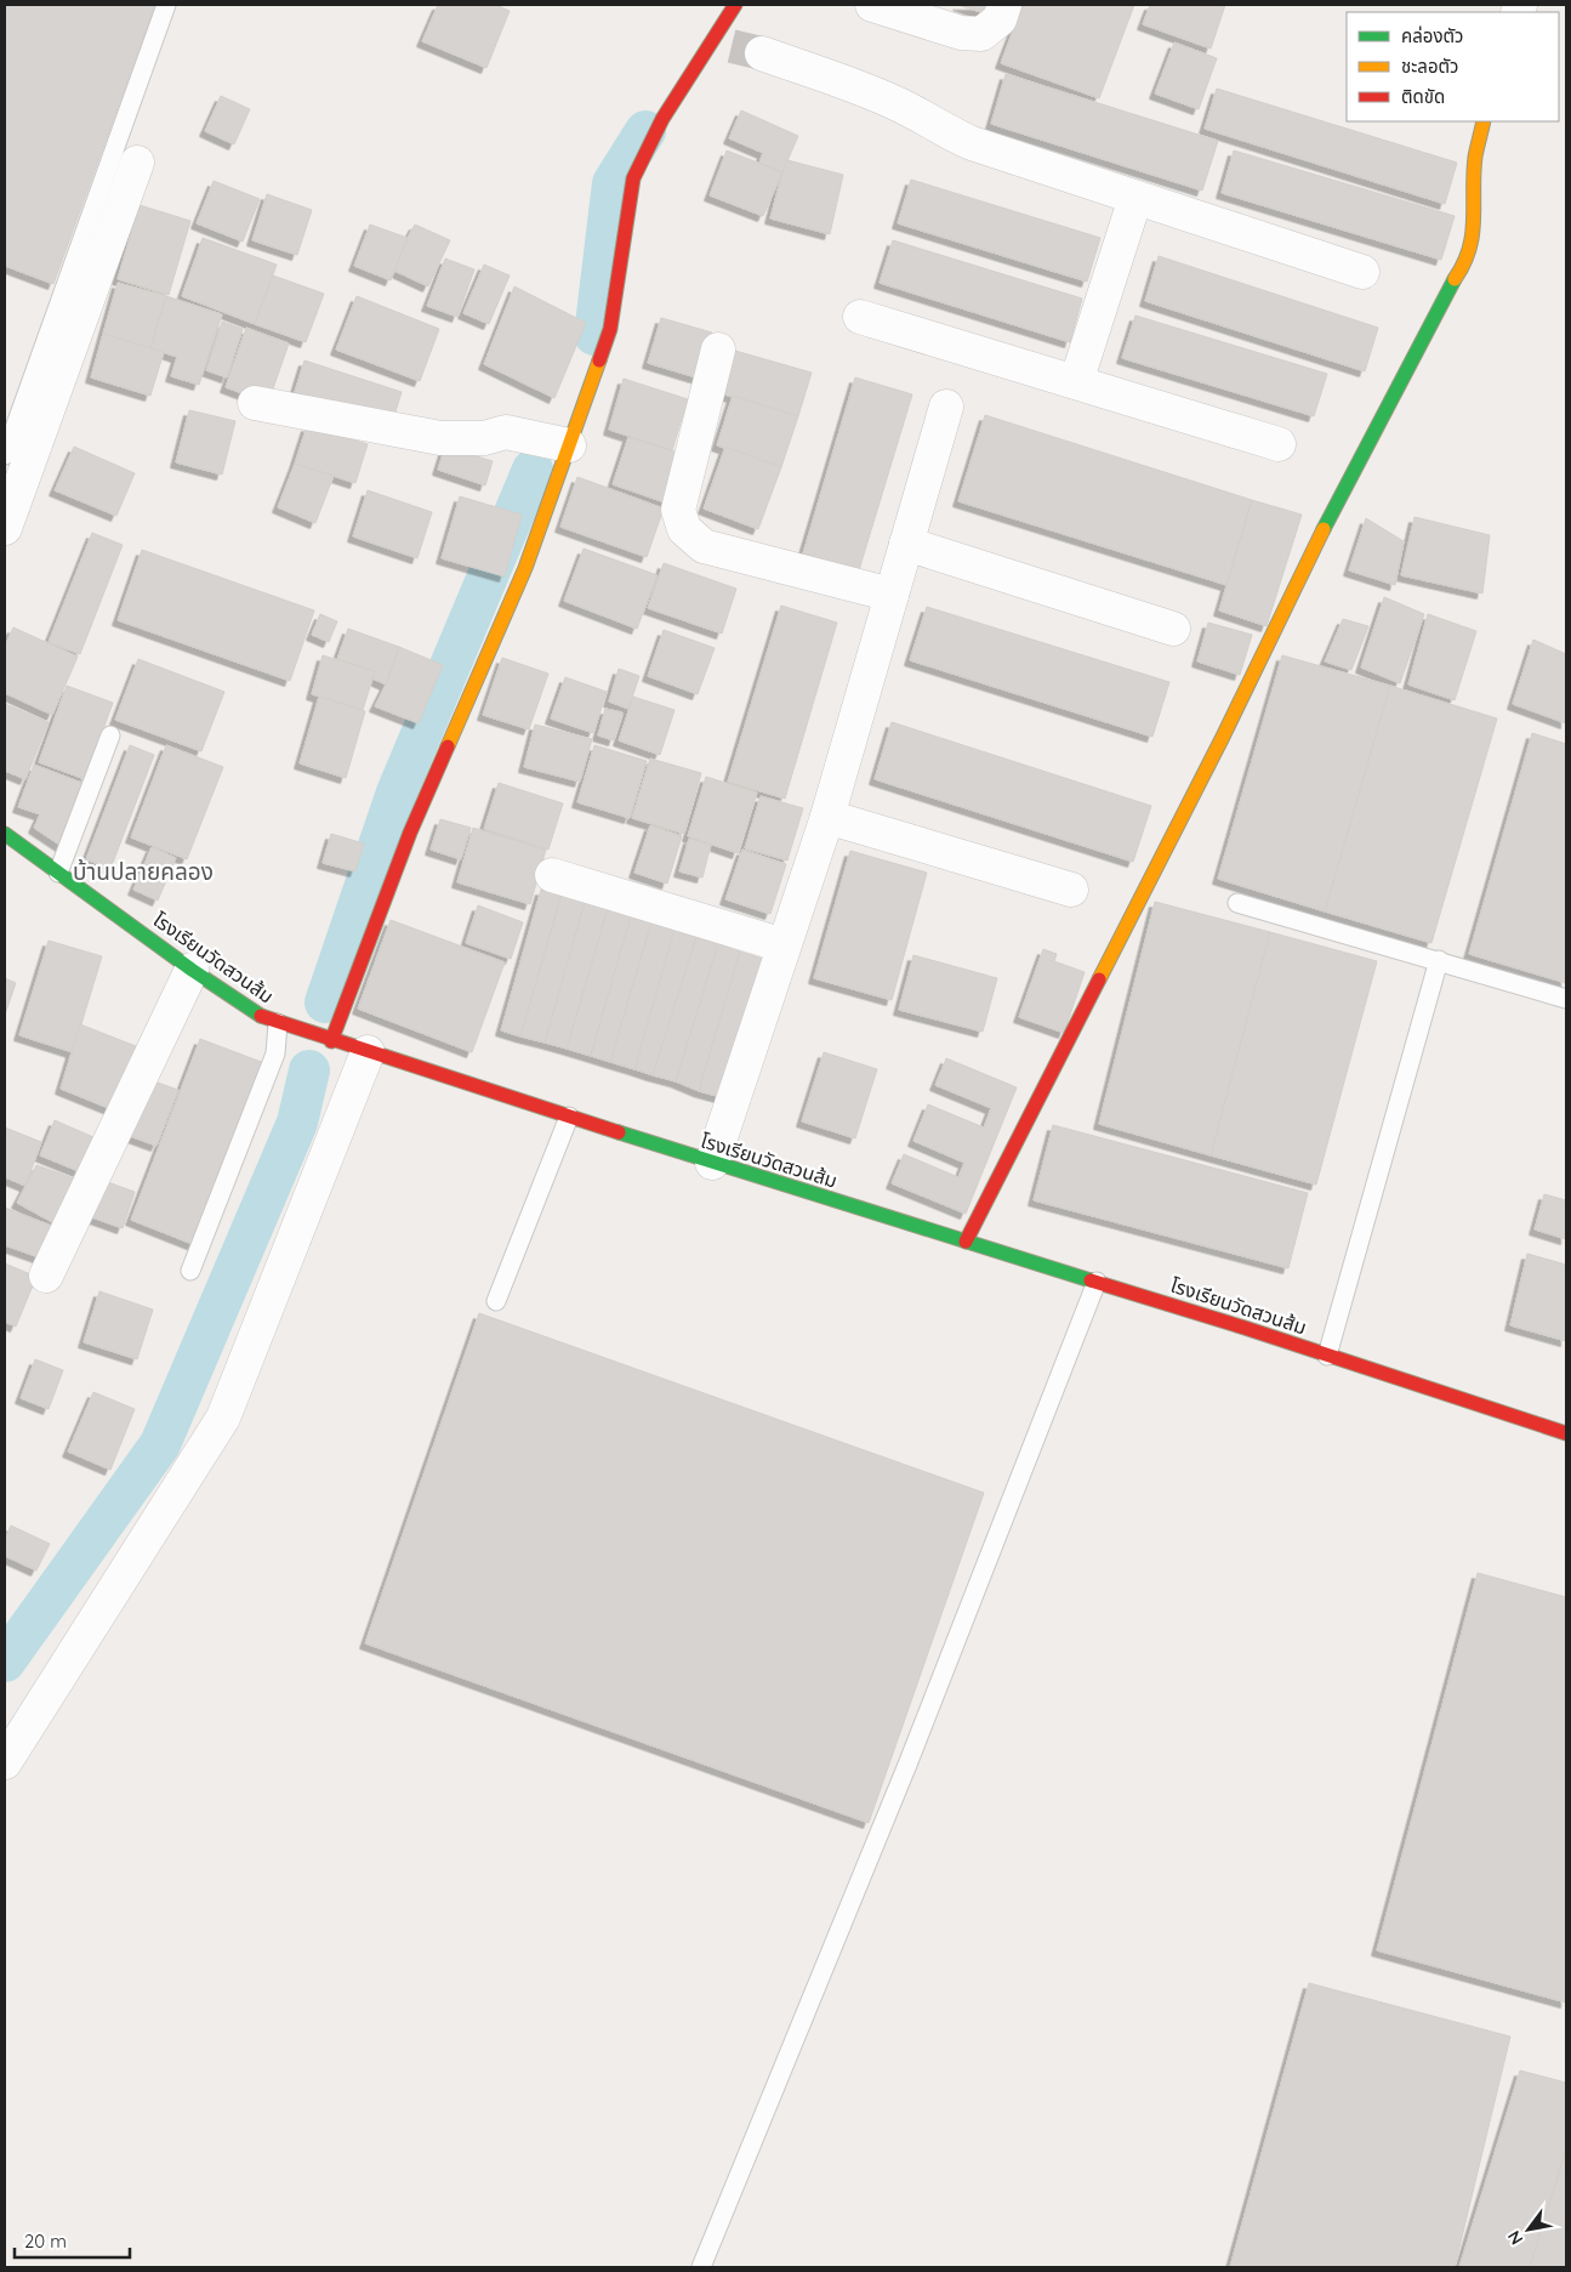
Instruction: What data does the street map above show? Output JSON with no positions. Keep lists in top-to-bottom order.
{
  "streets": {
    "street": ["โรงเรียนวัดสวนส้ม"]
  },
  "districts": ["บ้านปลายคลอง"],
  "legend": ["คล่องตัว", "ชะลอตัว", "ติดขัด"],
  "scale_bar": "20 m",
  "north": "bottom left"
}
